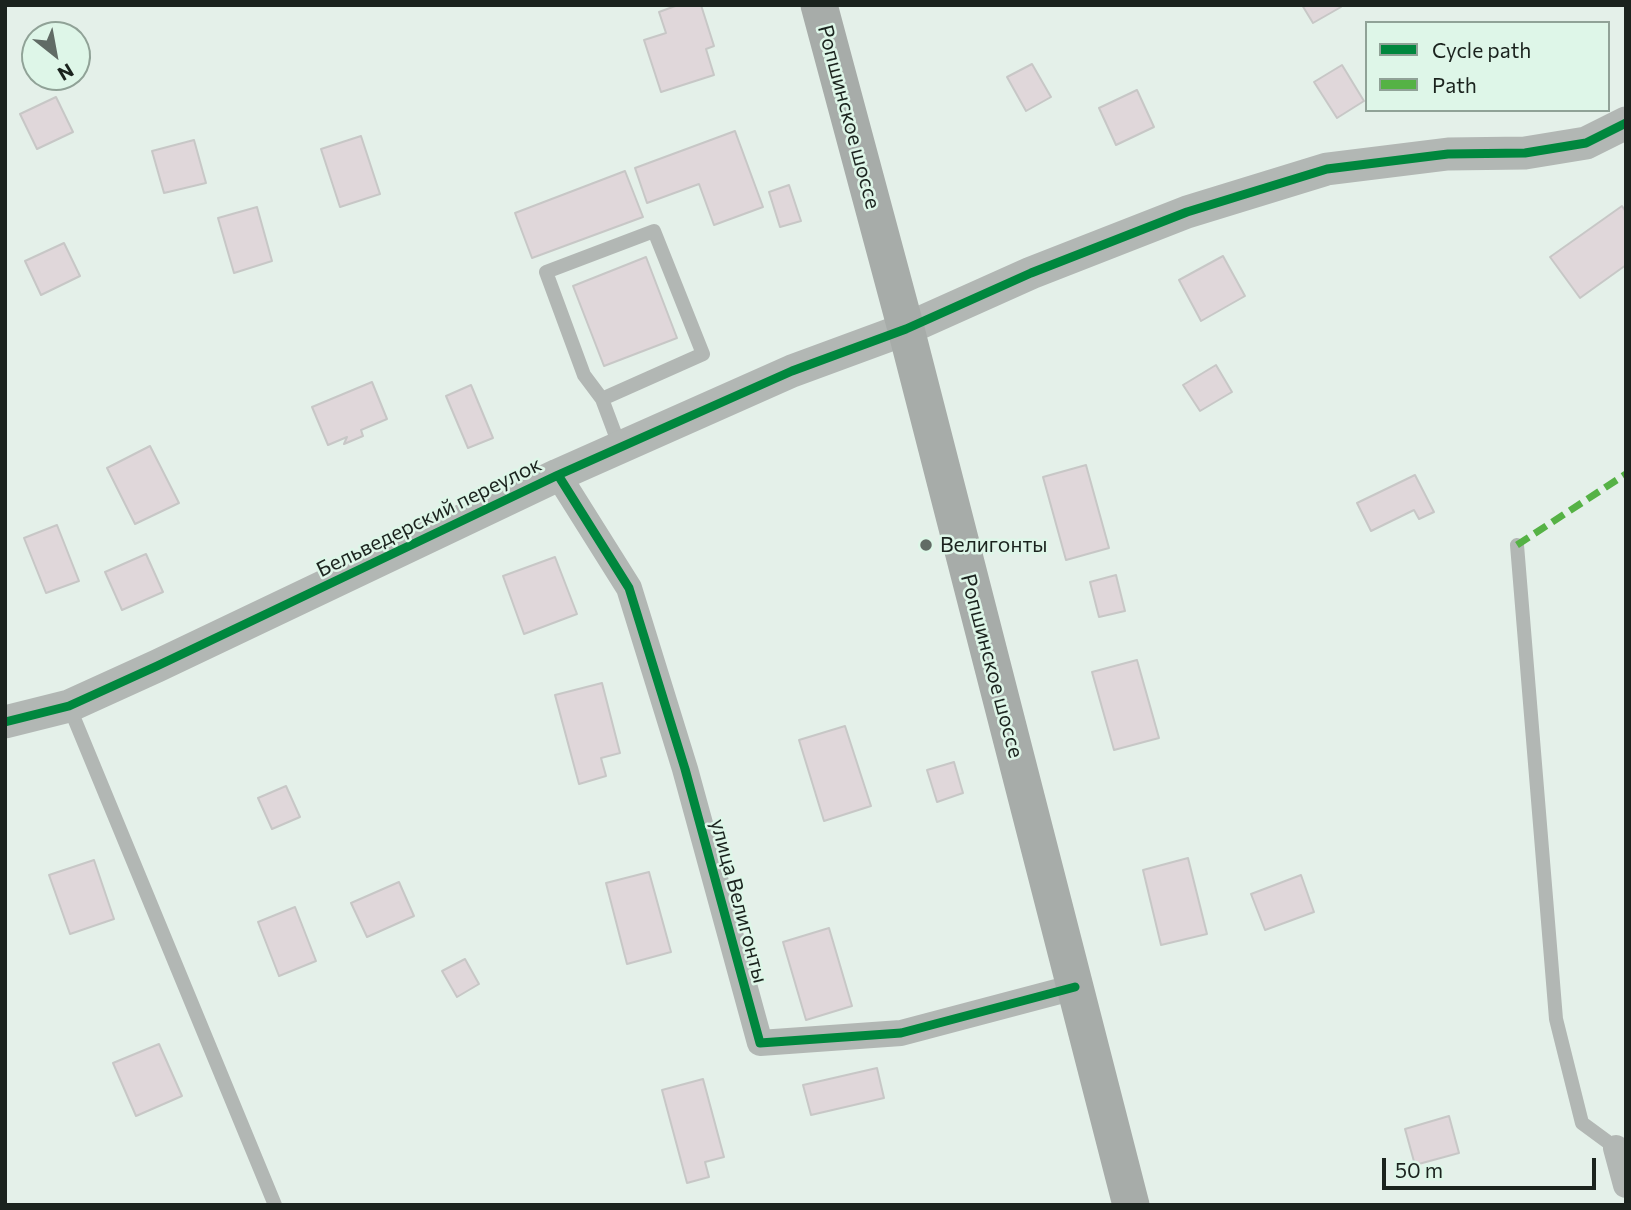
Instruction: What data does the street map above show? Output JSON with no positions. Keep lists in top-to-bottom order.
{
  "streets": {
    "main road": ["Ропшинское шоссе"],
    "street": ["Бельведерский переулок", "улица Велигонты"]
  },
  "crossings": [
    ["Ропшинское шоссе", "Бельведерский переулок"],
    ["Ропшинское шоссе", "улица Велигонты"],
    ["Бельведерский переулок", "улица Велигонты"]
  ],
  "places": ["Велигонты"],
  "legend": ["Cycle path", "Path"],
  "scale_bar": "50 m",
  "north": "bottom right"
}
